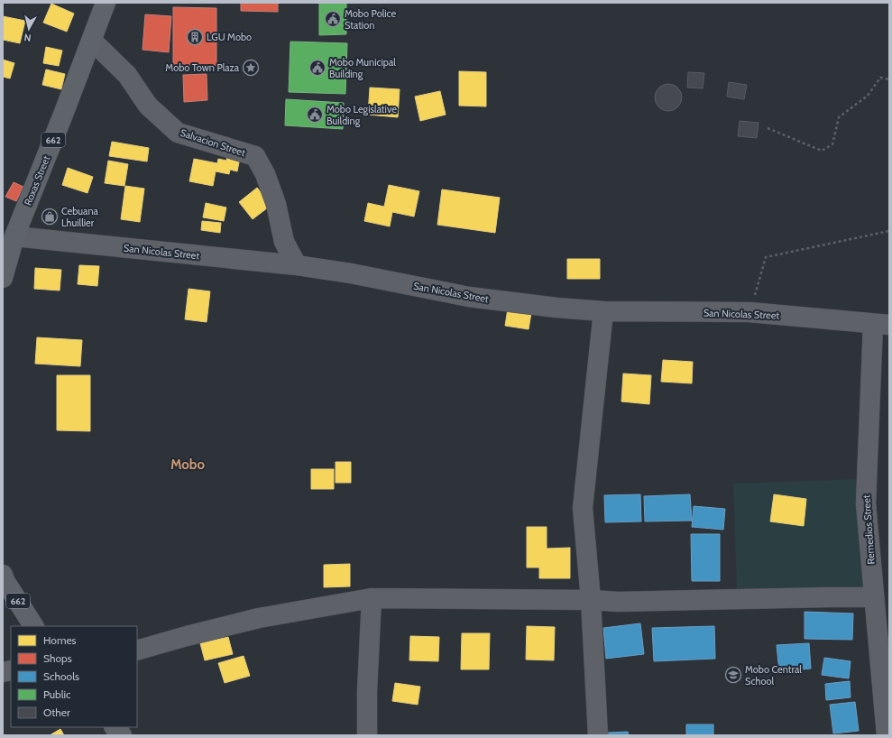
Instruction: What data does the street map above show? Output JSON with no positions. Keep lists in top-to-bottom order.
{
  "streets": {
    "main road": ["662", "Roxas Street"],
    "street": ["Salvacion Street", "San Nicolas Street", "Remedios Street"]
  },
  "crossings": [
    ["Salvacion Street", "Roxas Street"],
    ["Salvacion Street", "San Nicolas Street"],
    ["Roxas Street", "San Nicolas Street"],
    ["San Nicolas Street", "Remedios Street"]
  ],
  "districts": ["Mobo"],
  "places": {
    "public building": ["Mobo Police Station", "Mobo Municipal Building", "Mobo Legislative Building"],
    "building": ["LGU Mobo"],
    "place": ["Mobo Town Plaza"],
    "shop": ["Cebuana Lhuillier"],
    "school or university": ["Mobo Central School"]
  },
  "legend": [
    "Homes",
    "Shops",
    "Schools",
    "Public",
    "Other"
  ],
  "north": "bottom"
}
